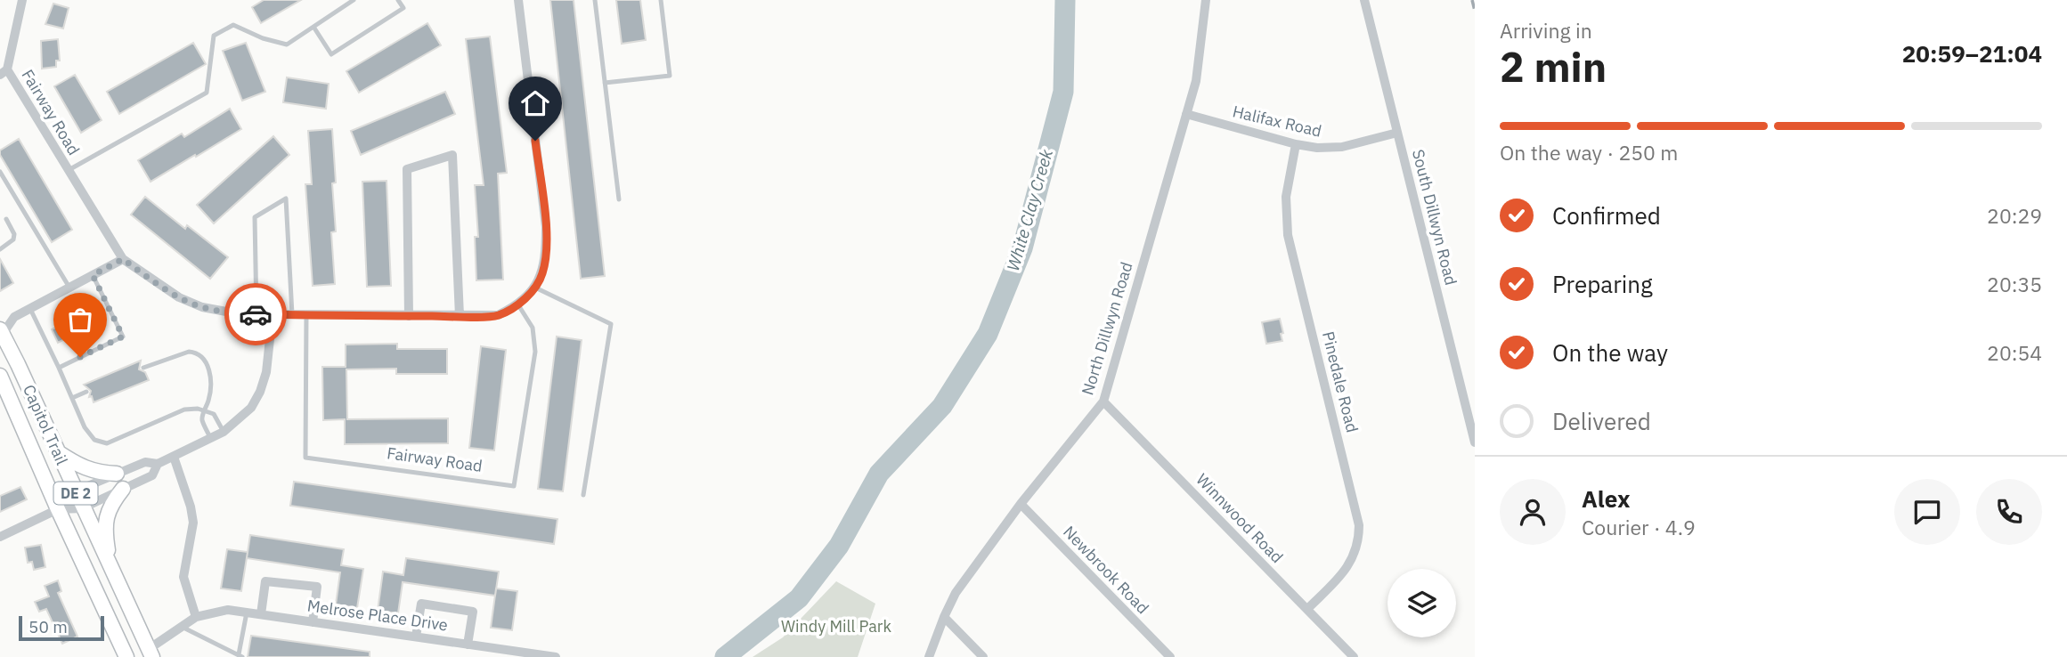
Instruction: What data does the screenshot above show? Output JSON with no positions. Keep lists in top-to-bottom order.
{
  "streets": {
    "main road": ["Capitol Trail", "DE 2"],
    "street": [
      "Fairway Road",
      "Halifax Road",
      "South Dillwyn Road",
      "North Dillwyn Road",
      "Pinedale Road",
      "Winnwood Road",
      "Newbrook Road",
      "Melrose Place Drive"
    ]
  },
  "crossings": [
    ["Halifax Road", "South Dillwyn Road"],
    ["Halifax Road", "North Dillwyn Road"],
    ["Halifax Road", "Pinedale Road"],
    ["North Dillwyn Road", "Winnwood Road"],
    ["North Dillwyn Road", "Newbrook Road"],
    ["Pinedale Road", "Winnwood Road"],
    ["Capitol Trail", "Melrose Place Drive"]
  ],
  "water": ["White Clay Creek"],
  "parks": ["Windy Mill Park"],
  "scale_bar": "50 m",
  "page": {
    "heading": ["2 min", "Arriving in", "20:59–21:04"],
    "panel": ["Alex", "Courier · 4.9"],
    "bar": "On the way · 250 m",
    "list": [
      ["Confirmed", "20:29"],
      ["Preparing", "20:35"],
      ["On the way", "20:54"],
      "Delivered"
    ],
    "scale": "50 m"
  }
}
